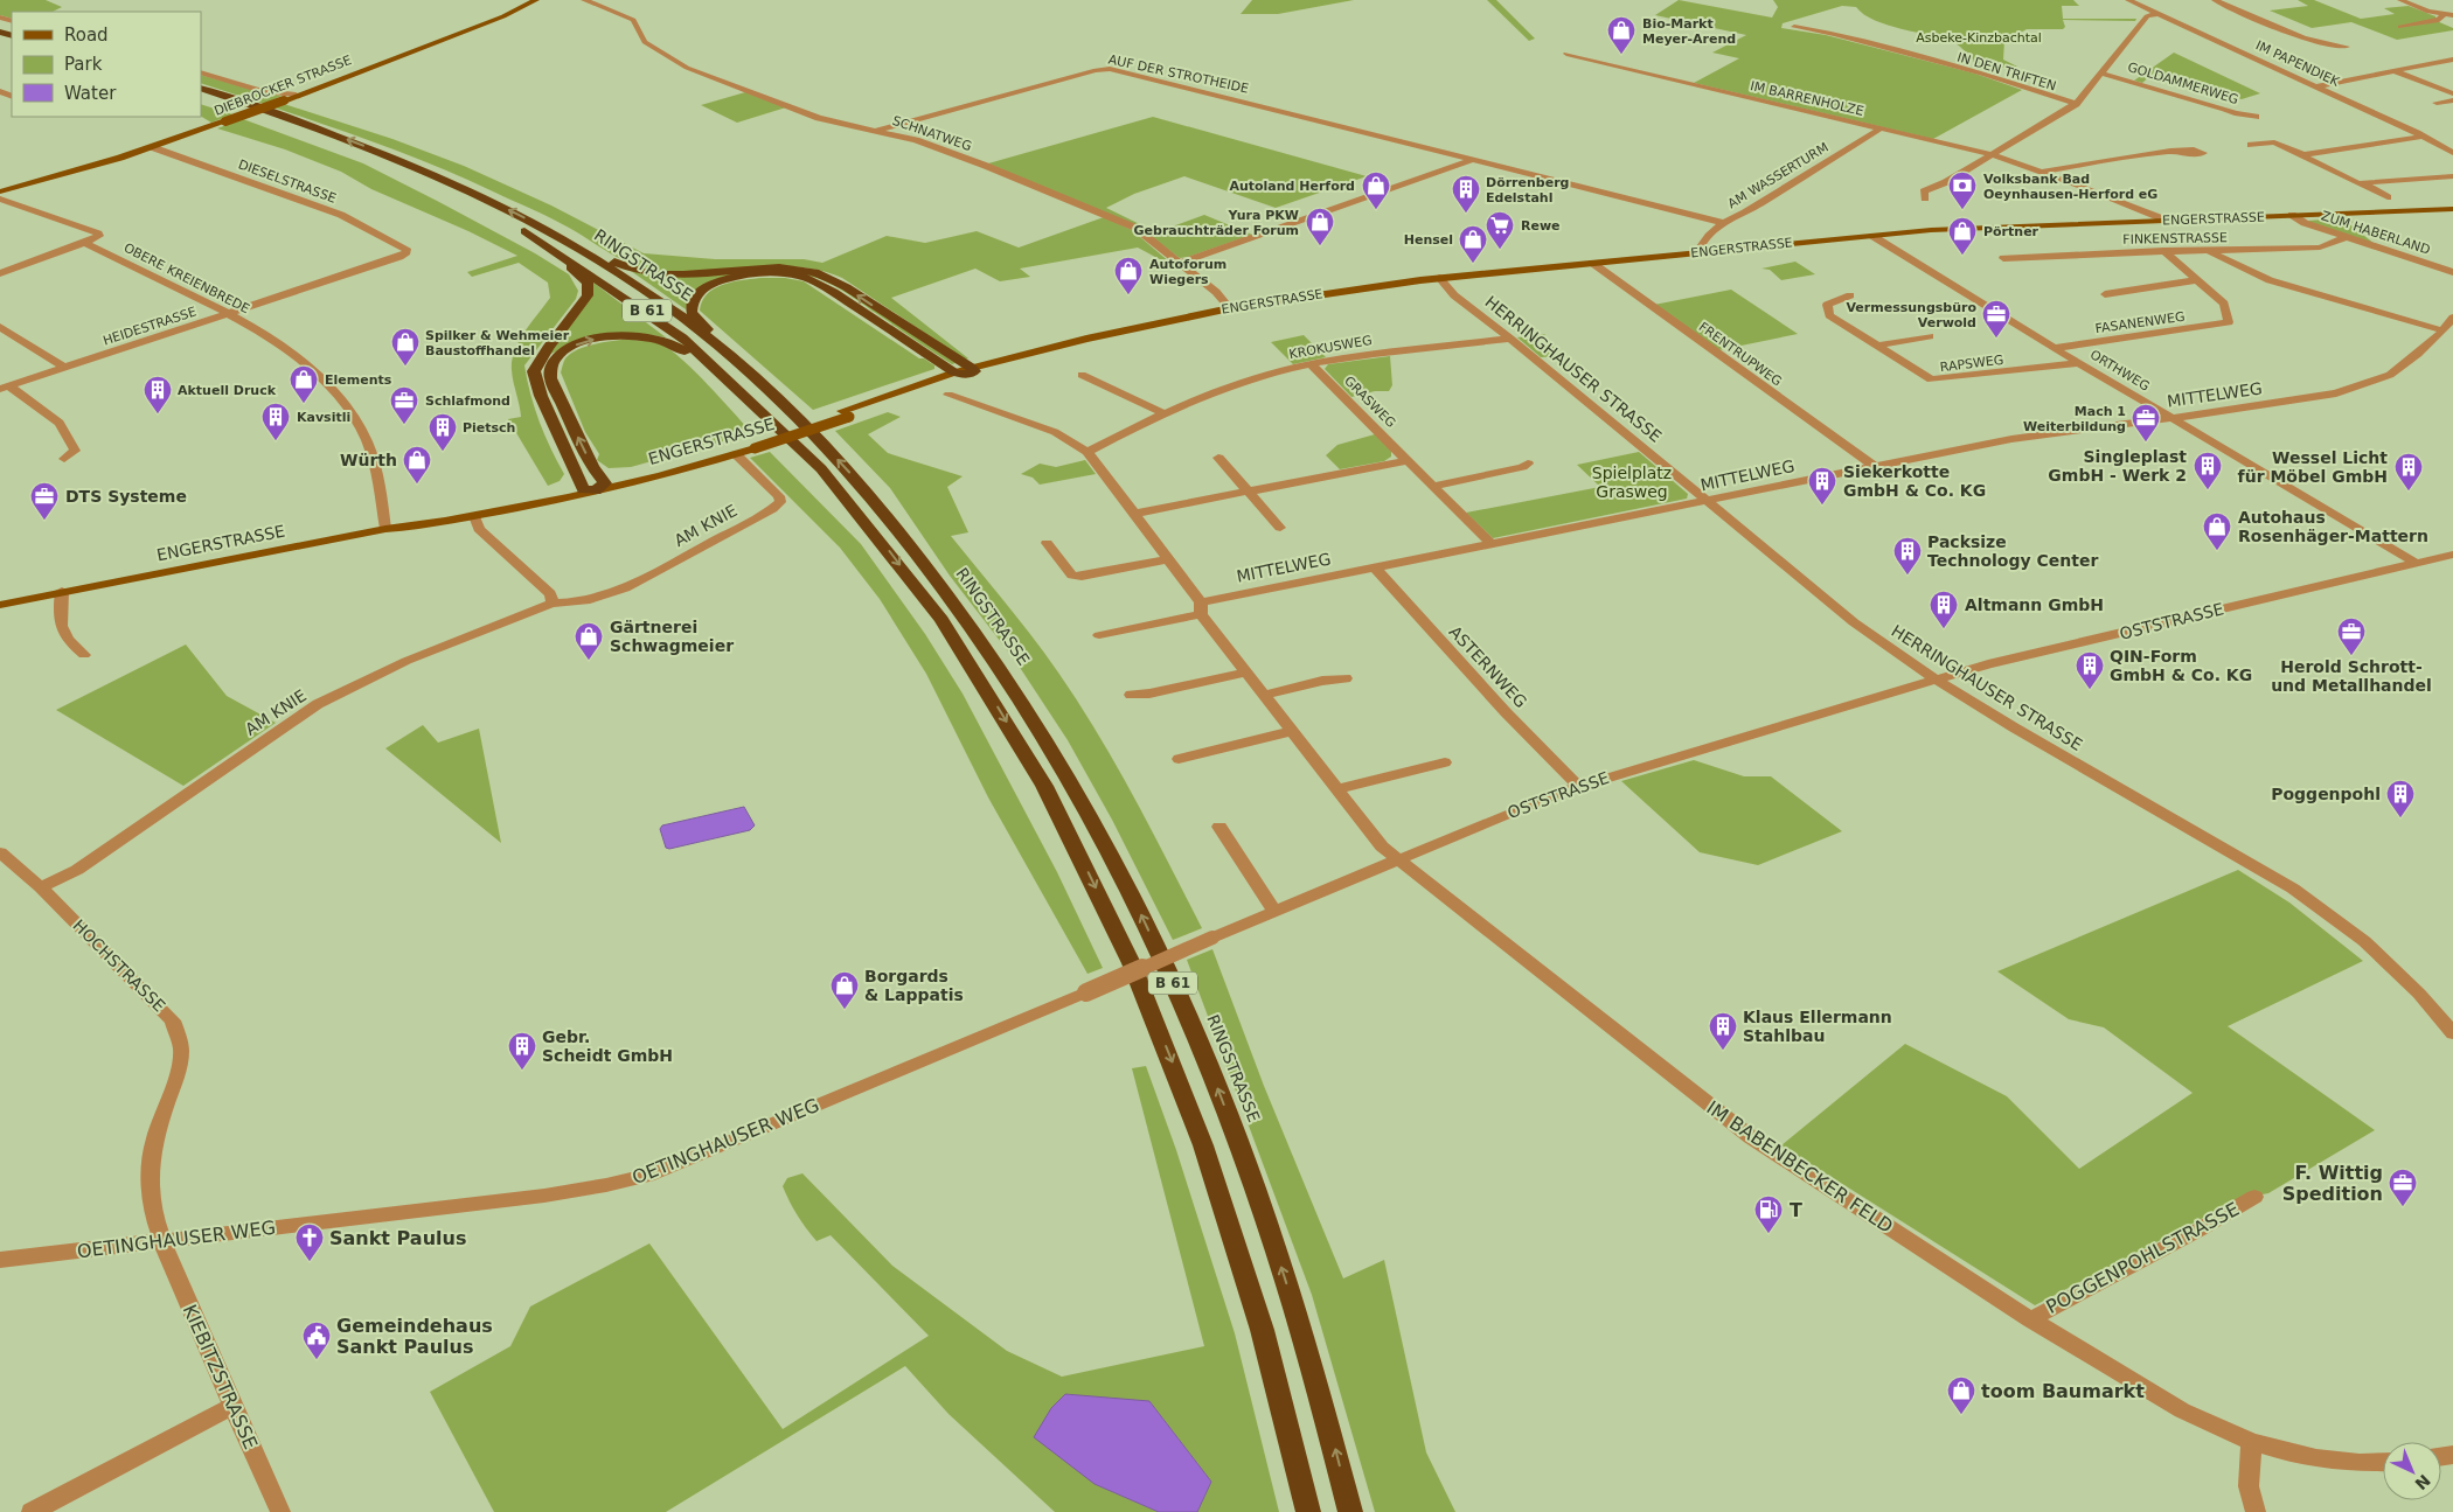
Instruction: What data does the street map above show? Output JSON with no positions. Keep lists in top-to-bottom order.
{
  "streets": {
    "highway": ["RINGSTRASSE", "B 61"],
    "main road": ["DIEBROCKER STRASSE", "ENGERSTRASSE"],
    "street": [
      "IM PAPENDIEK",
      "IN DEN TRIFTEN",
      "AUF DER STROTHEIDE",
      "GOLDAMMERWEG",
      "IM BARRENHOLZE",
      "SCHNATWEG",
      "AM WASSERTURM",
      "DIESELSTRASSE",
      "ZUM HABERLAND",
      "FINKENSTRASSE",
      "OBERE KREIENBREDE",
      "FASANENWEG",
      "HEIDESTRASSE",
      "KROKUSWEG",
      "FRENTRUPWEG",
      "RAPSWEG",
      "HERRINGHAUSER STRASSE",
      "ORTHWEG",
      "MITTELWEG",
      "GRASWEG",
      "AM KNIE",
      "OSTSTRASSE",
      "ASTERNWEG",
      "HOCHSTRASSE",
      "OETINGHAUSER WEG",
      "IM BABENBECKER FELD",
      "POGGENPOHLSTRASSE",
      "KIEBITZSTRASSE"
    ]
  },
  "crossings": [
    ["AUF DER STROTHEIDE", "SCHNATWEG"],
    ["AUF DER STROTHEIDE", "AM WASSERTURM"],
    ["DIEBROCKER STRASSE", "DIESELSTRASSE"],
    ["IM BARRENHOLZE", "AM WASSERTURM"],
    ["IM BARRENHOLZE", "ENGERSTRASSE"],
    ["SCHNATWEG", "ENGERSTRASSE"],
    ["AM WASSERTURM", "ENGERSTRASSE"],
    ["DIESELSTRASSE", "HEIDESTRASSE"],
    ["ENGERSTRASSE", "ZUM HABERLAND"],
    ["ENGERSTRASSE", "OBERE KREIENBREDE"],
    ["ENGERSTRASSE", "FRENTRUPWEG"],
    ["ENGERSTRASSE", "HERRINGHAUSER STRASSE"],
    ["ENGERSTRASSE", "ORTHWEG"],
    ["ENGERSTRASSE", "AM KNIE"],
    ["ZUM HABERLAND", "FINKENSTRASSE"],
    ["OBERE KREIENBREDE", "HEIDESTRASSE"],
    ["FASANENWEG", "ORTHWEG"],
    ["KROKUSWEG", "HERRINGHAUSER STRASSE"],
    ["KROKUSWEG", "GRASWEG"],
    ["KROKUSWEG", "IM BABENBECKER FELD"],
    ["FRENTRUPWEG", "MITTELWEG"],
    ["RAPSWEG", "ORTHWEG"],
    ["HERRINGHAUSER STRASSE", "MITTELWEG"],
    ["HERRINGHAUSER STRASSE", "OSTSTRASSE"],
    ["ORTHWEG", "MITTELWEG"],
    ["ORTHWEG", "OSTSTRASSE"],
    ["MITTELWEG", "GRASWEG"],
    ["MITTELWEG", "ASTERNWEG"],
    ["MITTELWEG", "IM BABENBECKER FELD"],
    ["AM KNIE", "HOCHSTRASSE"],
    ["OSTSTRASSE", "ASTERNWEG"],
    ["OSTSTRASSE", "OETINGHAUSER WEG"],
    ["OSTSTRASSE", "IM BABENBECKER FELD"],
    ["HOCHSTRASSE", "OETINGHAUSER WEG"],
    ["HOCHSTRASSE", "KIEBITZSTRASSE"],
    ["OETINGHAUSER WEG", "KIEBITZSTRASSE"],
    ["IM BABENBECKER FELD", "POGGENPOHLSTRASSE"]
  ],
  "parks": ["Asbeke-Kinzbachtal", "Spielplatz Grasweg"],
  "places": {
    "shop": [
      "Bio-Markt Meyer-Arend",
      "Autoland Herford",
      "Yura PKW Gebrauchträder Forum",
      "Pörtner",
      "Hensel",
      "Autoforum Wiegers",
      "Spilker & Wehmeier Baustoffhandel",
      "Elements",
      "Würth",
      "Autohaus Rosenhäger-Mattern",
      "Gärtnerei Schwagmeier",
      "Borgards & Lappatis",
      "toom Baumarkt"
    ],
    "bank": ["Volksbank Bad Oeynhausen-Herford eG"],
    "building": [
      "Dörrenberg Edelstahl",
      "Aktuell Druck",
      "Kavsitli",
      "Pietsch",
      "Singleplast GmbH - Werk 2",
      "Wessel Licht für Möbel GmbH",
      "Siekerkotte GmbH & Co. KG",
      "Packsize Technology Center",
      "Altmann GmbH",
      "QIN-Form GmbH & Co. KG",
      "Poggenpohl",
      "Klaus Ellermann Stahlbau",
      "Gebr. Scheidt GmbH"
    ],
    "supermarket": ["Rewe"],
    "office": [
      "Vermessungsbüro Verwold",
      "Schlafmond",
      "Mach 1 Weiterbildung",
      "DTS Systeme",
      "Herold Schrott- und Metallhandel",
      "F. Wittig Spedition"
    ],
    "fuel station": ["T"],
    "church": ["Sankt Paulus"],
    "public building": ["Gemeindehaus Sankt Paulus"]
  },
  "legend": ["Road", "Park", "Water"],
  "north": "bottom right"
}
